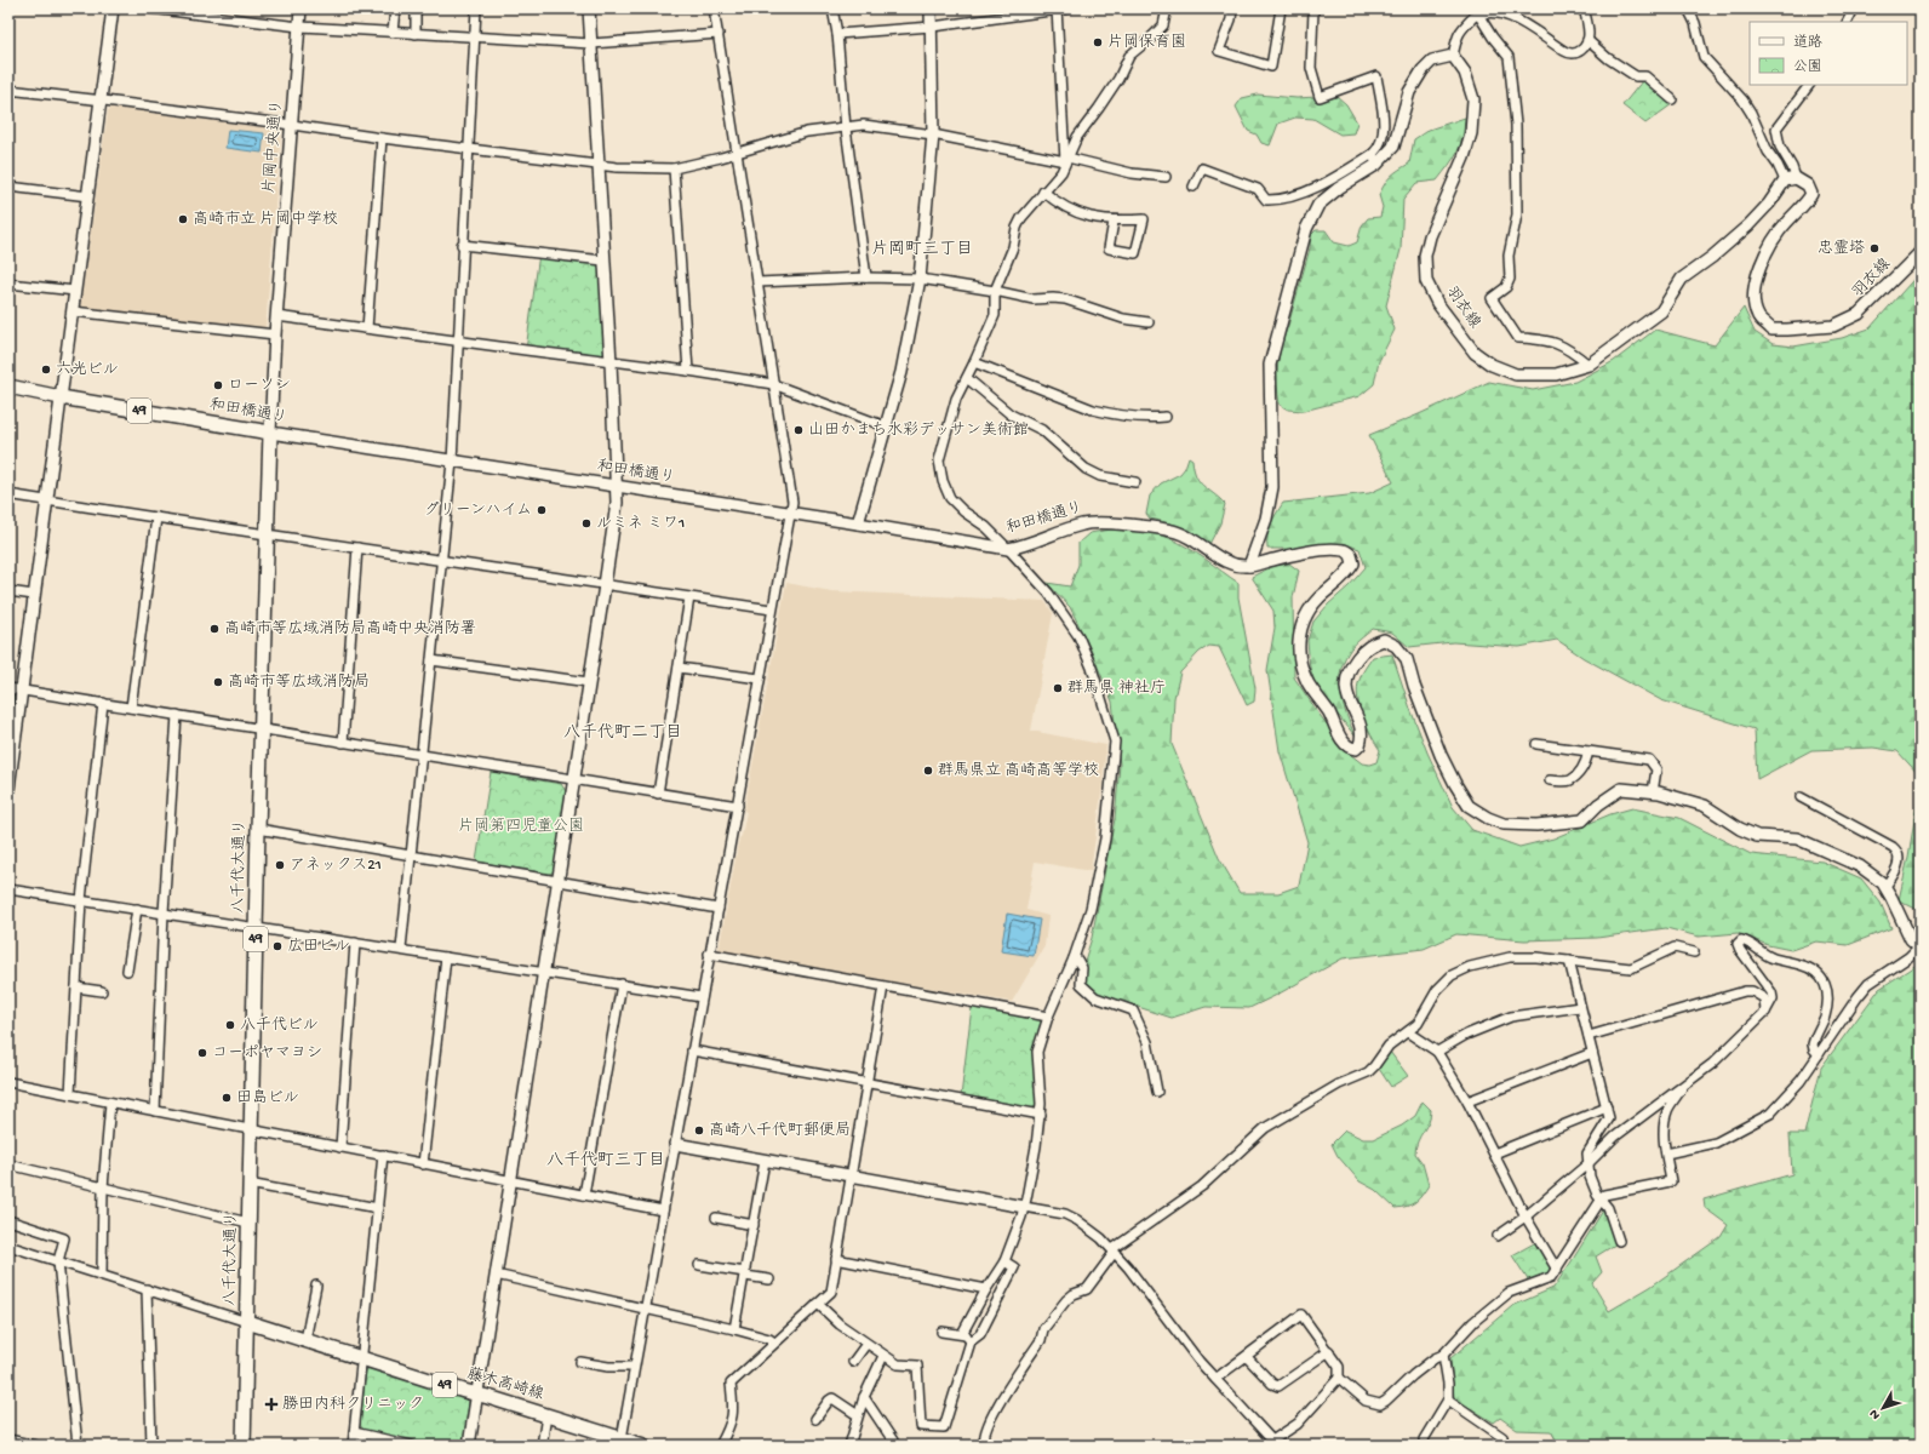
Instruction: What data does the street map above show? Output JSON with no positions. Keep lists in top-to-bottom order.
{
  "streets": {
    "main road": [
      "49",
      "和田橋通り",
      "八千代大通り",
      "藤木高崎線"
    ],
    "street": ["片岡中央通り", "羽衣線"]
  },
  "crossings": [
    ["片岡中央通り", "和田橋通り"],
    ["片岡中央通り", "八千代大通り"],
    ["和田橋通り", "八千代大通り"],
    ["八千代大通り", "藤木高崎線"]
  ],
  "districts": ["片岡町三丁目", "八千代町二丁目", "八千代町三丁目"],
  "parks": ["片岡第四児童公園"],
  "places": {
    "other": [
      "片岡保育園",
      "高崎市立 片岡中学校",
      "忠霊塔",
      "六光ビル",
      "ローソン",
      "山田かまち水彩デッサン美術館",
      "グリーンハイム",
      "ルミネ ミワ1",
      "高崎市等広域消防局高崎中央消防署",
      "高崎市等広域消防局",
      "群馬県 神社庁",
      "群馬県立 高崎高等学校",
      "アネックス21",
      "広田ビル",
      "八千代ビル",
      "コーポヤマヨシ",
      "田島ビル",
      "高崎八千代町郵便局"
    ],
    "health": ["勝田内科クリニック"]
  },
  "legend": ["道路", "公園"],
  "north": "bottom left"
}
